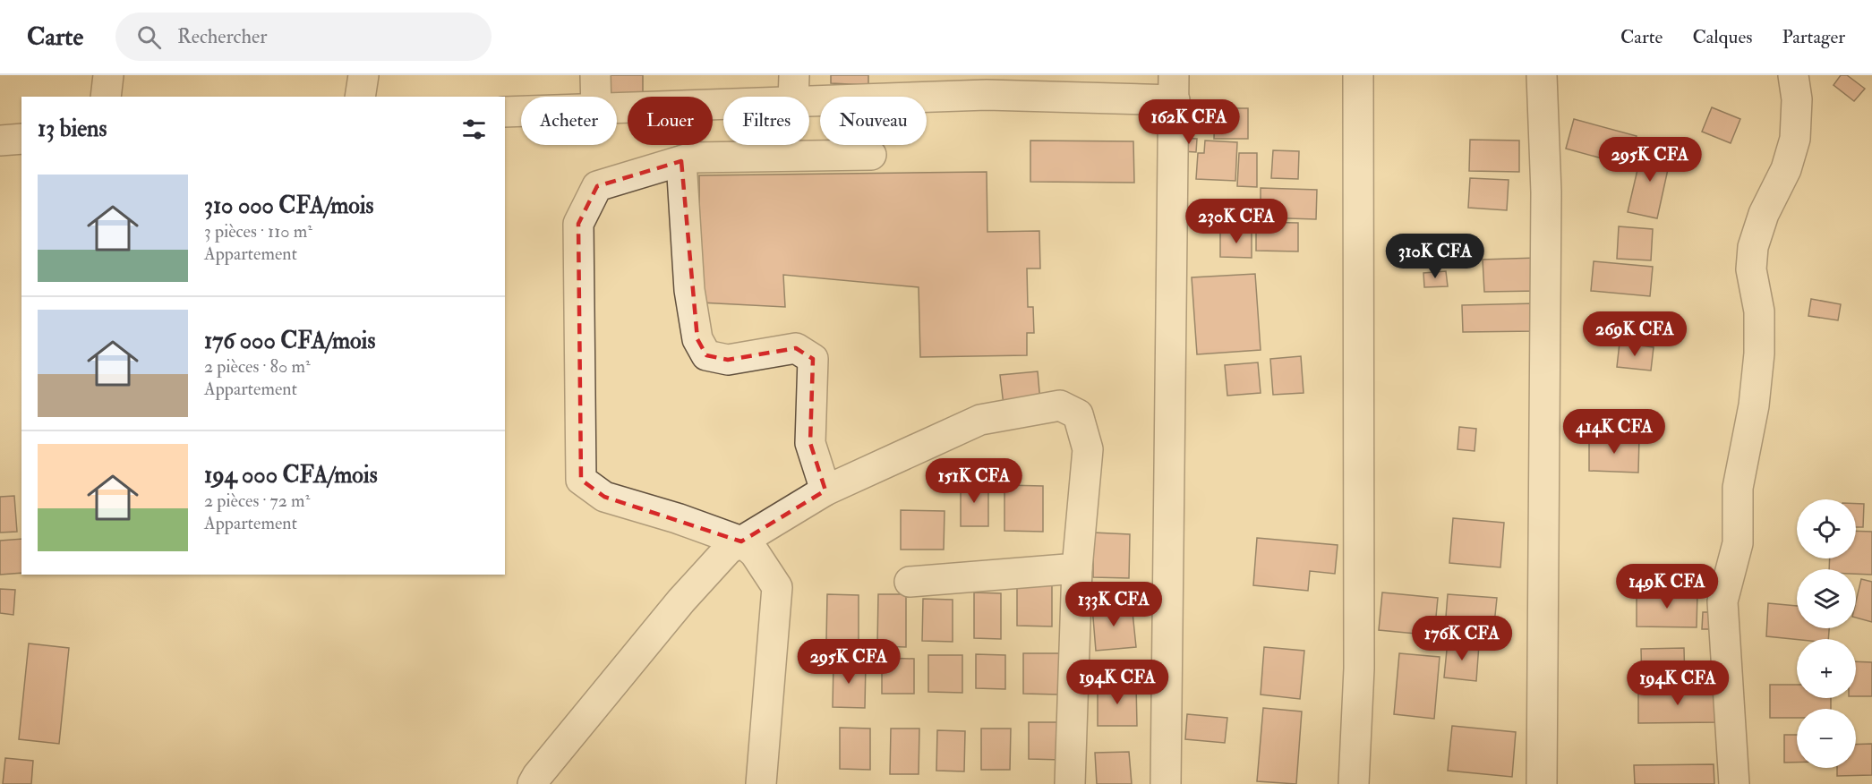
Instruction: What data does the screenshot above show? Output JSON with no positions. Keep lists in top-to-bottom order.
{
  "page": {
    "header": "Carte",
    "search": "Rechercher",
    "nav": ["Carte", "Calques", "Partager"],
    "chip": [
      "Acheter",
      "Louer",
      "Filtres",
      "Nouveau"
    ],
    "heading": "13 biens",
    "price": [
      "162K CFA",
      "295K CFA",
      "230K CFA",
      "310K CFA",
      "269K CFA",
      "414K CFA",
      "151K CFA",
      "149K CFA",
      "133K CFA",
      "176K CFA",
      "295K CFA",
      "194K CFA",
      "194K CFA"
    ],
    "list": [
      {
        "name": "310 000 CFA/mois",
        "note": "3 pièces · 110 m² · Appartement"
      },
      {
        "name": "176 000 CFA/mois",
        "note": "2 pièces · 80 m² · Appartement"
      },
      {
        "name": "194 000 CFA/mois",
        "note": "2 pièces · 72 m² · Appartement"
      }
    ],
    "map_buttons": ["+", "−"]
  }
}
